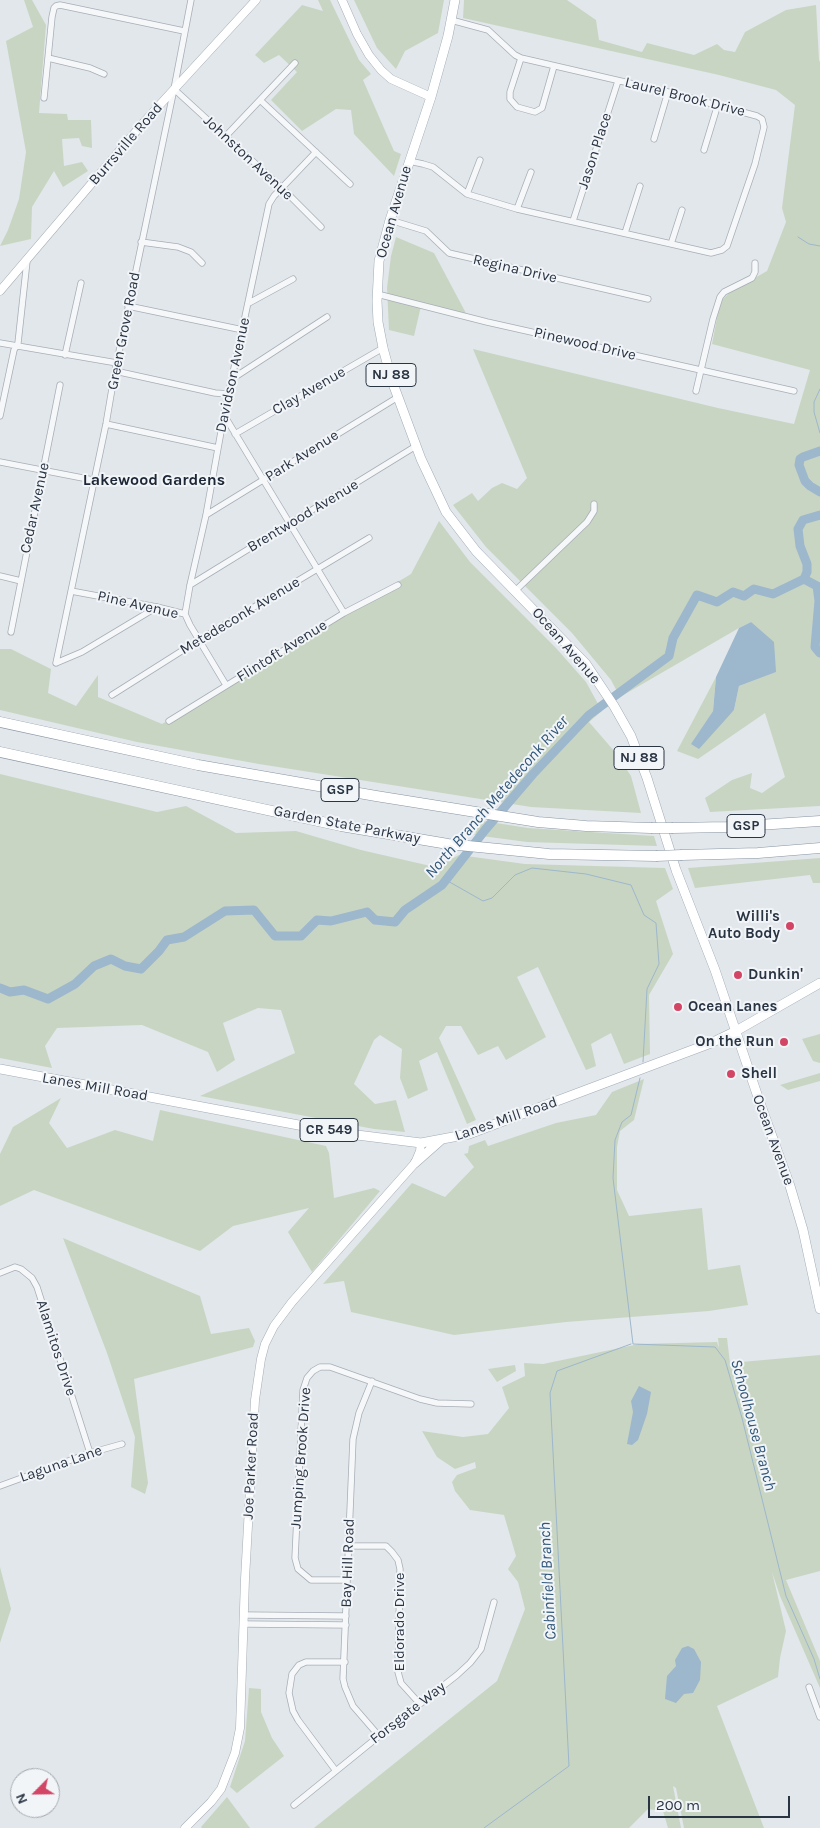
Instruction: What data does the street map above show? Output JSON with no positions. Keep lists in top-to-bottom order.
{
  "streets": {
    "highway": ["GSP", "Garden State Parkway"],
    "main road": [
      "Ocean Avenue",
      "NJ 88",
      "Lanes Mill Road",
      "CR 549"
    ],
    "street": [
      "Laurel Brook Drive",
      "Burrsville Road",
      "Jason Place",
      "Johnston Avenue",
      "Regina Drive",
      "Green Grove Road",
      "Pinewood Drive",
      "Davidson Avenue",
      "Clay Avenue",
      "Park Avenue",
      "Cedar Avenue",
      "Brentwood Avenue",
      "Pine Avenue",
      "Metedeconk Avenue",
      "Flintoft Avenue",
      "Alamitos Drive",
      "Jumping Brook Drive",
      "Laguna Lane",
      "Joe Parker Road",
      "Bay Hill Road",
      "Eldorado Drive",
      "Forsgate Way"
    ]
  },
  "crossings": [
    ["Laurel Brook Drive", "Jason Place"],
    ["Laurel Brook Drive", "Ocean Avenue"],
    ["Burrsville Road", "Johnston Avenue"],
    ["Burrsville Road", "Green Grove Road"],
    ["Johnston Avenue", "Green Grove Road"],
    ["Johnston Avenue", "Davidson Avenue"],
    ["Ocean Avenue", "Regina Drive"],
    ["Ocean Avenue", "Pinewood Drive"],
    ["Ocean Avenue", "Clay Avenue"],
    ["Ocean Avenue", "Park Avenue"],
    ["Ocean Avenue", "Brentwood Avenue"],
    ["Ocean Avenue", "Lanes Mill Road"],
    ["Ocean Avenue", "CR 549"],
    ["Green Grove Road", "Pine Avenue"],
    ["Davidson Avenue", "Park Avenue"],
    ["Davidson Avenue", "Brentwood Avenue"],
    ["Davidson Avenue", "Pine Avenue"],
    ["Pine Avenue", "Metedeconk Avenue"],
    ["Pine Avenue", "Flintoft Avenue"],
    ["Lanes Mill Road", "CR 549"],
    ["Lanes Mill Road", "Joe Parker Road"],
    ["Alamitos Drive", "Laguna Lane"],
    ["Jumping Brook Drive", "Bay Hill Road"],
    ["Bay Hill Road", "Eldorado Drive"],
    ["Bay Hill Road", "Forsgate Way"],
    ["Eldorado Drive", "Forsgate Way"]
  ],
  "districts": ["Lakewood Gardens"],
  "water": ["North Branch Metedeconk River", "Schoolhouse Branch", "Cabinfield Branch"],
  "places": [
    "Willi's Auto Body",
    "Dunkin'",
    "Ocean Lanes",
    "On the Run",
    "Shell"
  ],
  "scale_bar": "200 m",
  "north": "bottom left"
}
